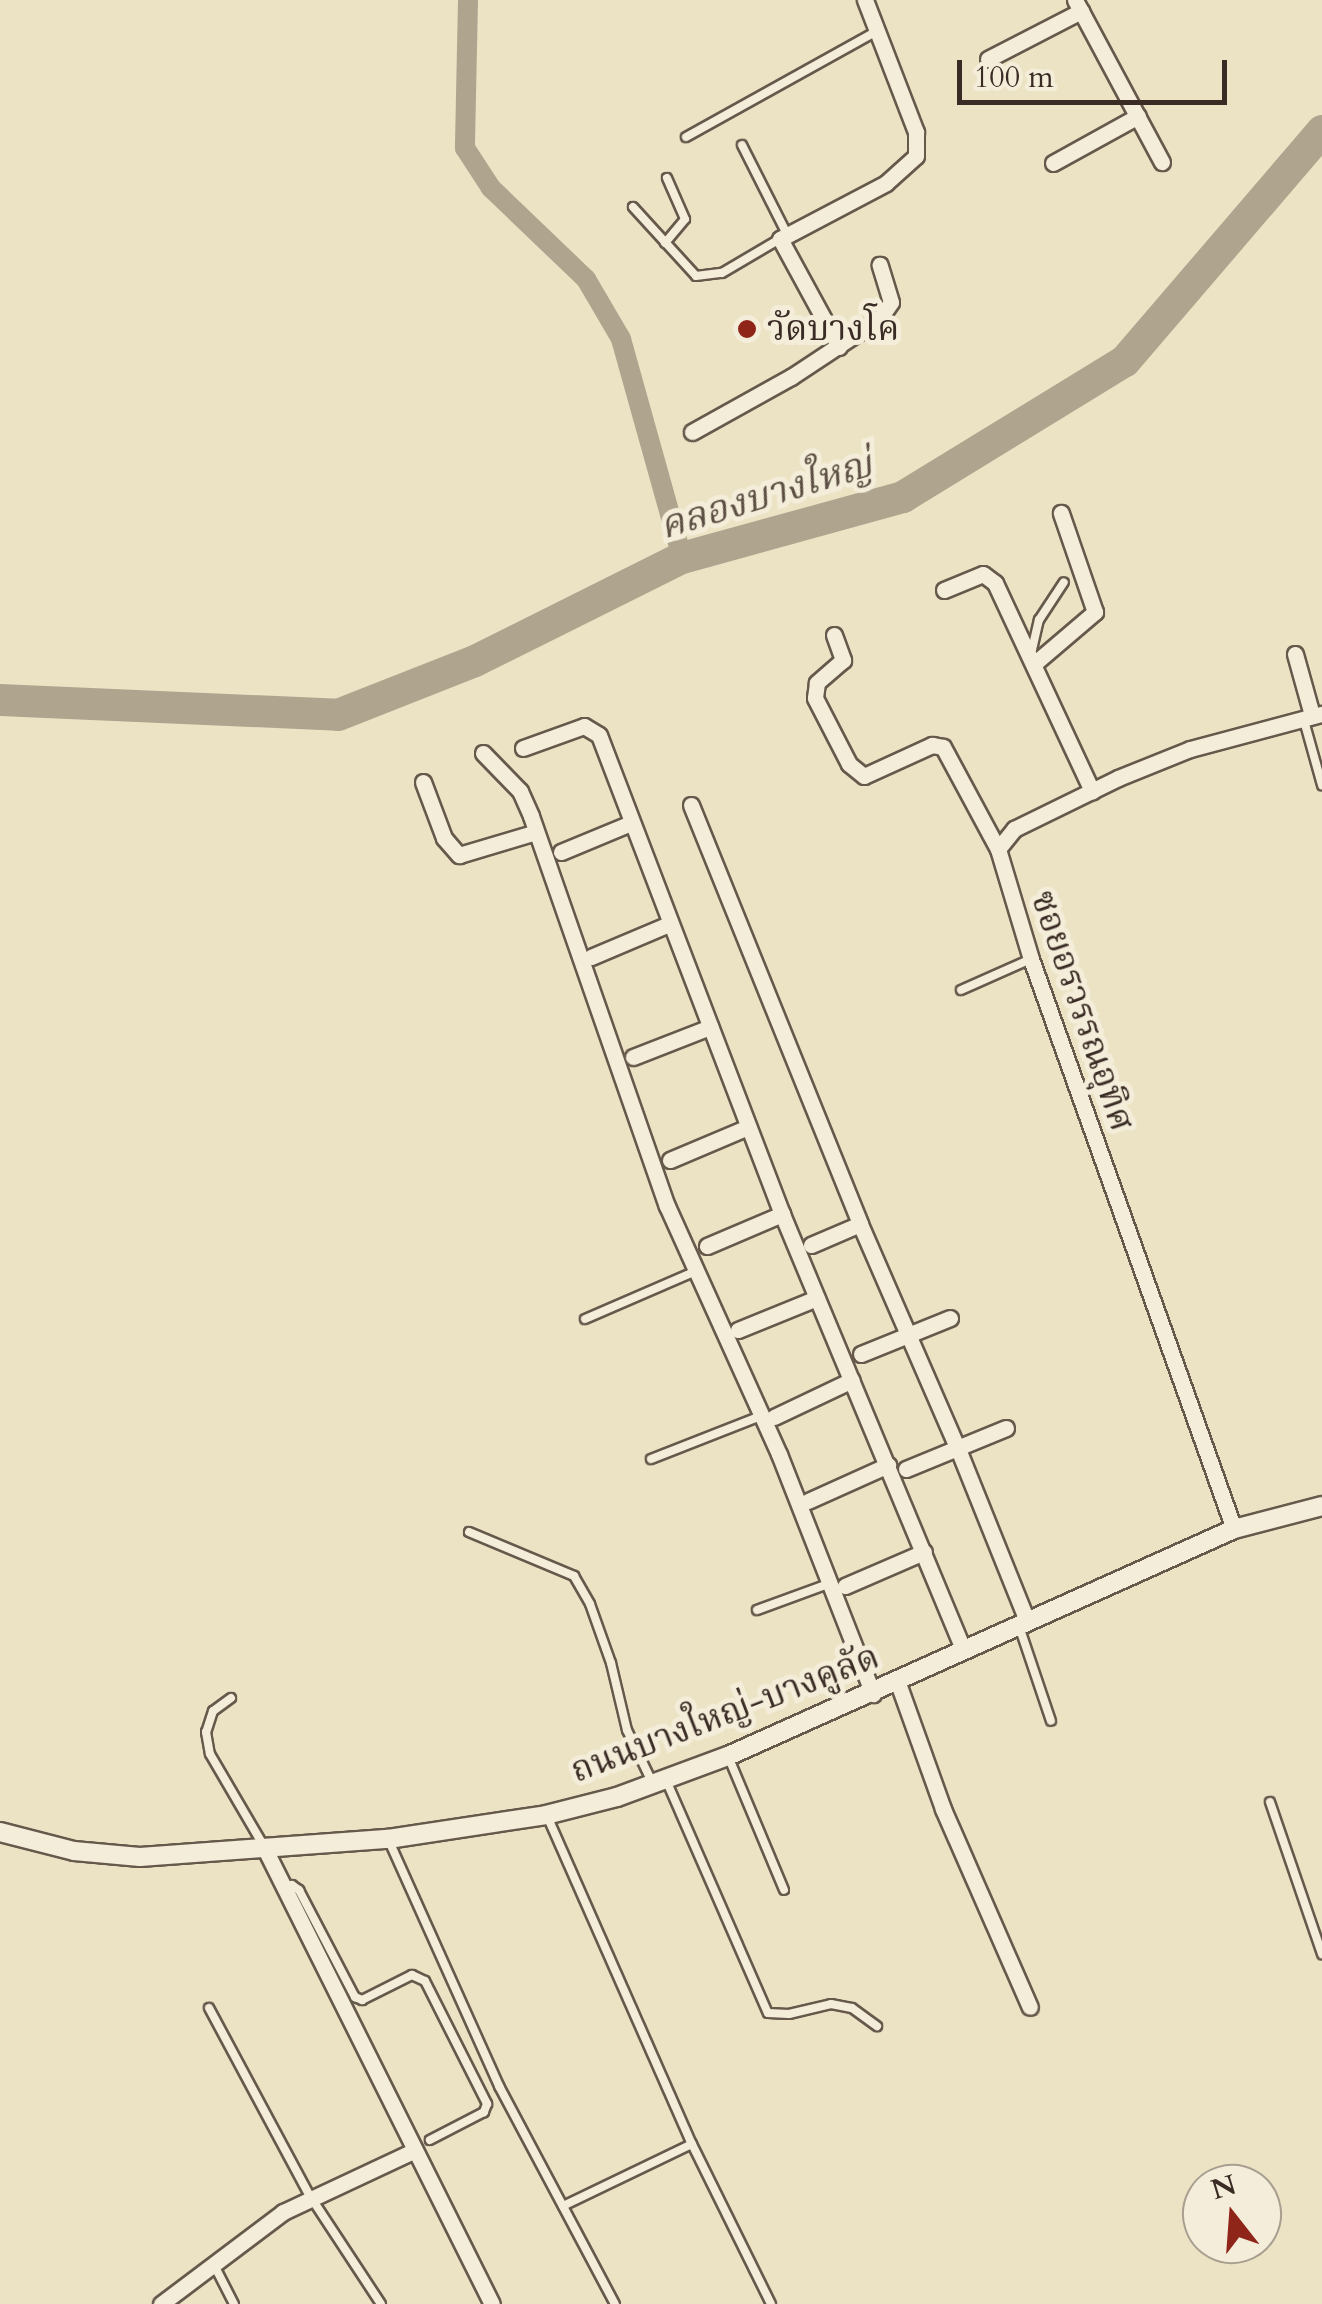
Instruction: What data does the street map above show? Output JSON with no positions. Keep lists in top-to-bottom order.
{
  "streets": {
    "street": ["ซอยอรวรรณอุทิศ", "ถนนบางใหญ่-บางคูลัด"]
  },
  "crossings": [
    ["ซอยอรวรรณอุทิศ", "ถนนบางใหญ่-บางคูลัด"]
  ],
  "water": ["คลองบางใหญ่"],
  "places": ["วัดบางโค"],
  "scale_bar": "100 m",
  "north": "top"
}
